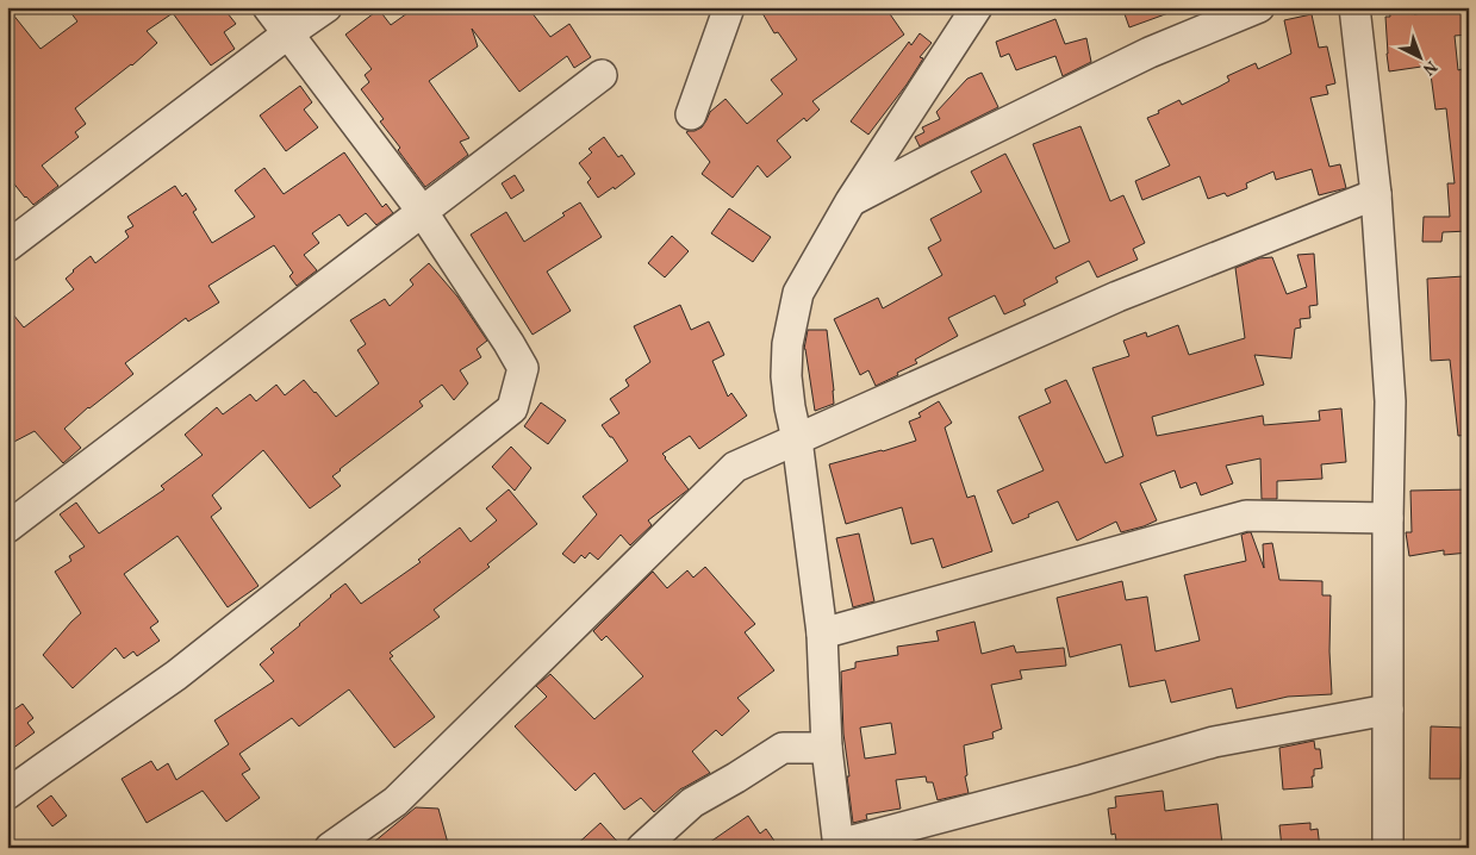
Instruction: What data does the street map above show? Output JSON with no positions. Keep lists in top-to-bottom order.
{
  "north": "bottom right"
}
